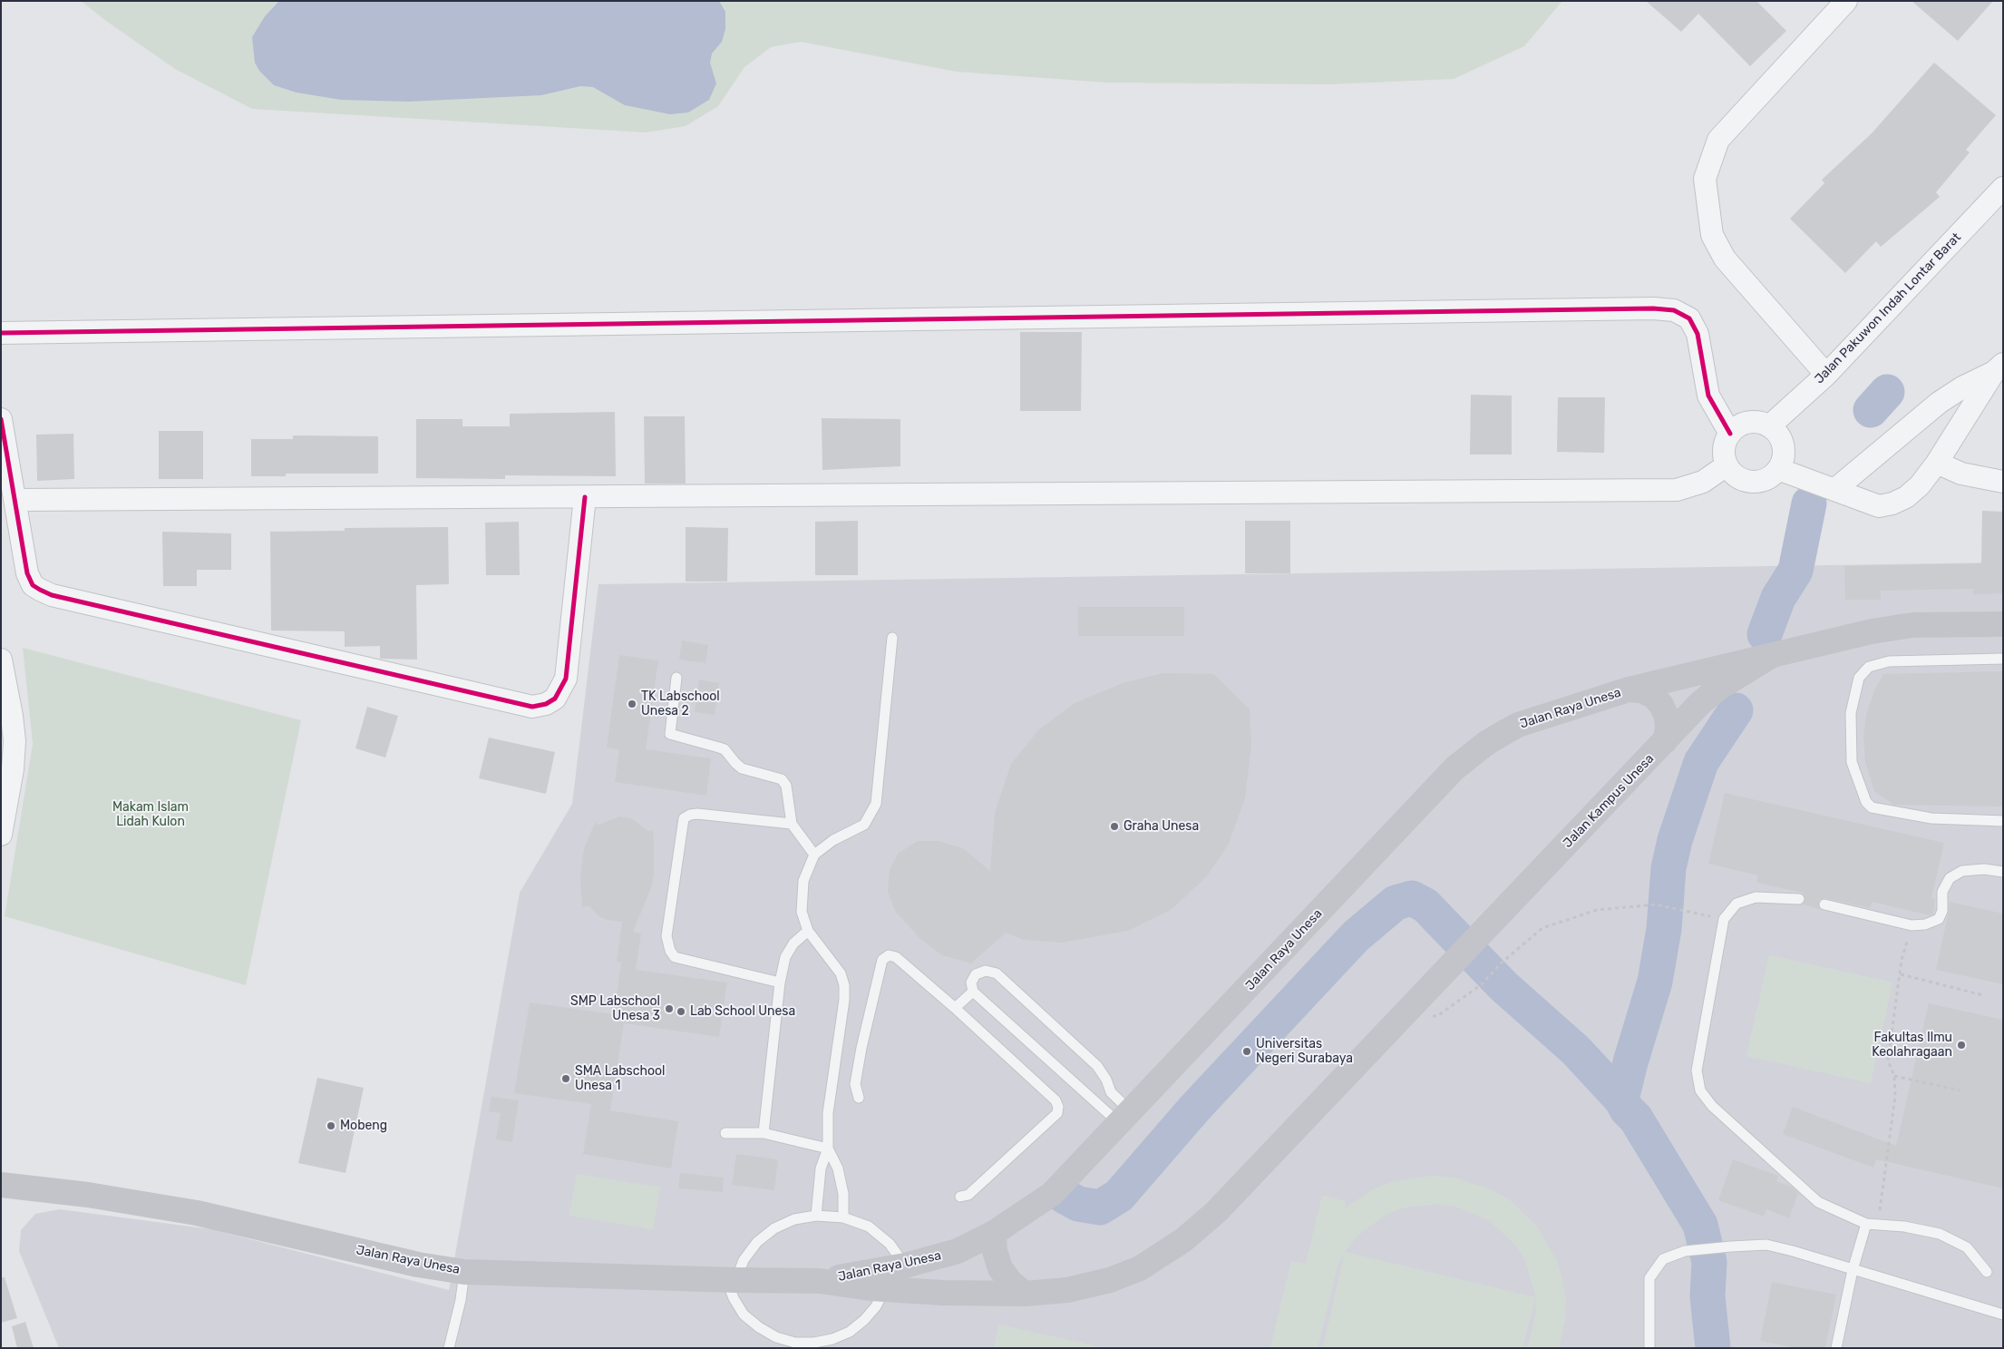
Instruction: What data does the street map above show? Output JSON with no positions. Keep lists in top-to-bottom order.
{
  "streets": {
    "main road": ["Jalan Raya Unesa", "Jalan Kampus Unesa"],
    "street": ["Jalan Pakuwon Indah Lontar Barat"]
  },
  "crossings": [
    ["Jalan Raya Unesa", "Jalan Kampus Unesa"]
  ],
  "parks": ["Makam Islam Lidah Kulon"],
  "places": [
    "TK Labschool Unesa 2",
    "Graha Unesa",
    "SMP Labschool Unesa 3",
    "Lab School Unesa",
    "Fakultas Ilmu Keolahragaan",
    "Universitas Negeri Surabaya",
    "SMA Labschool Unesa 1",
    "Mobeng"
  ]
}
